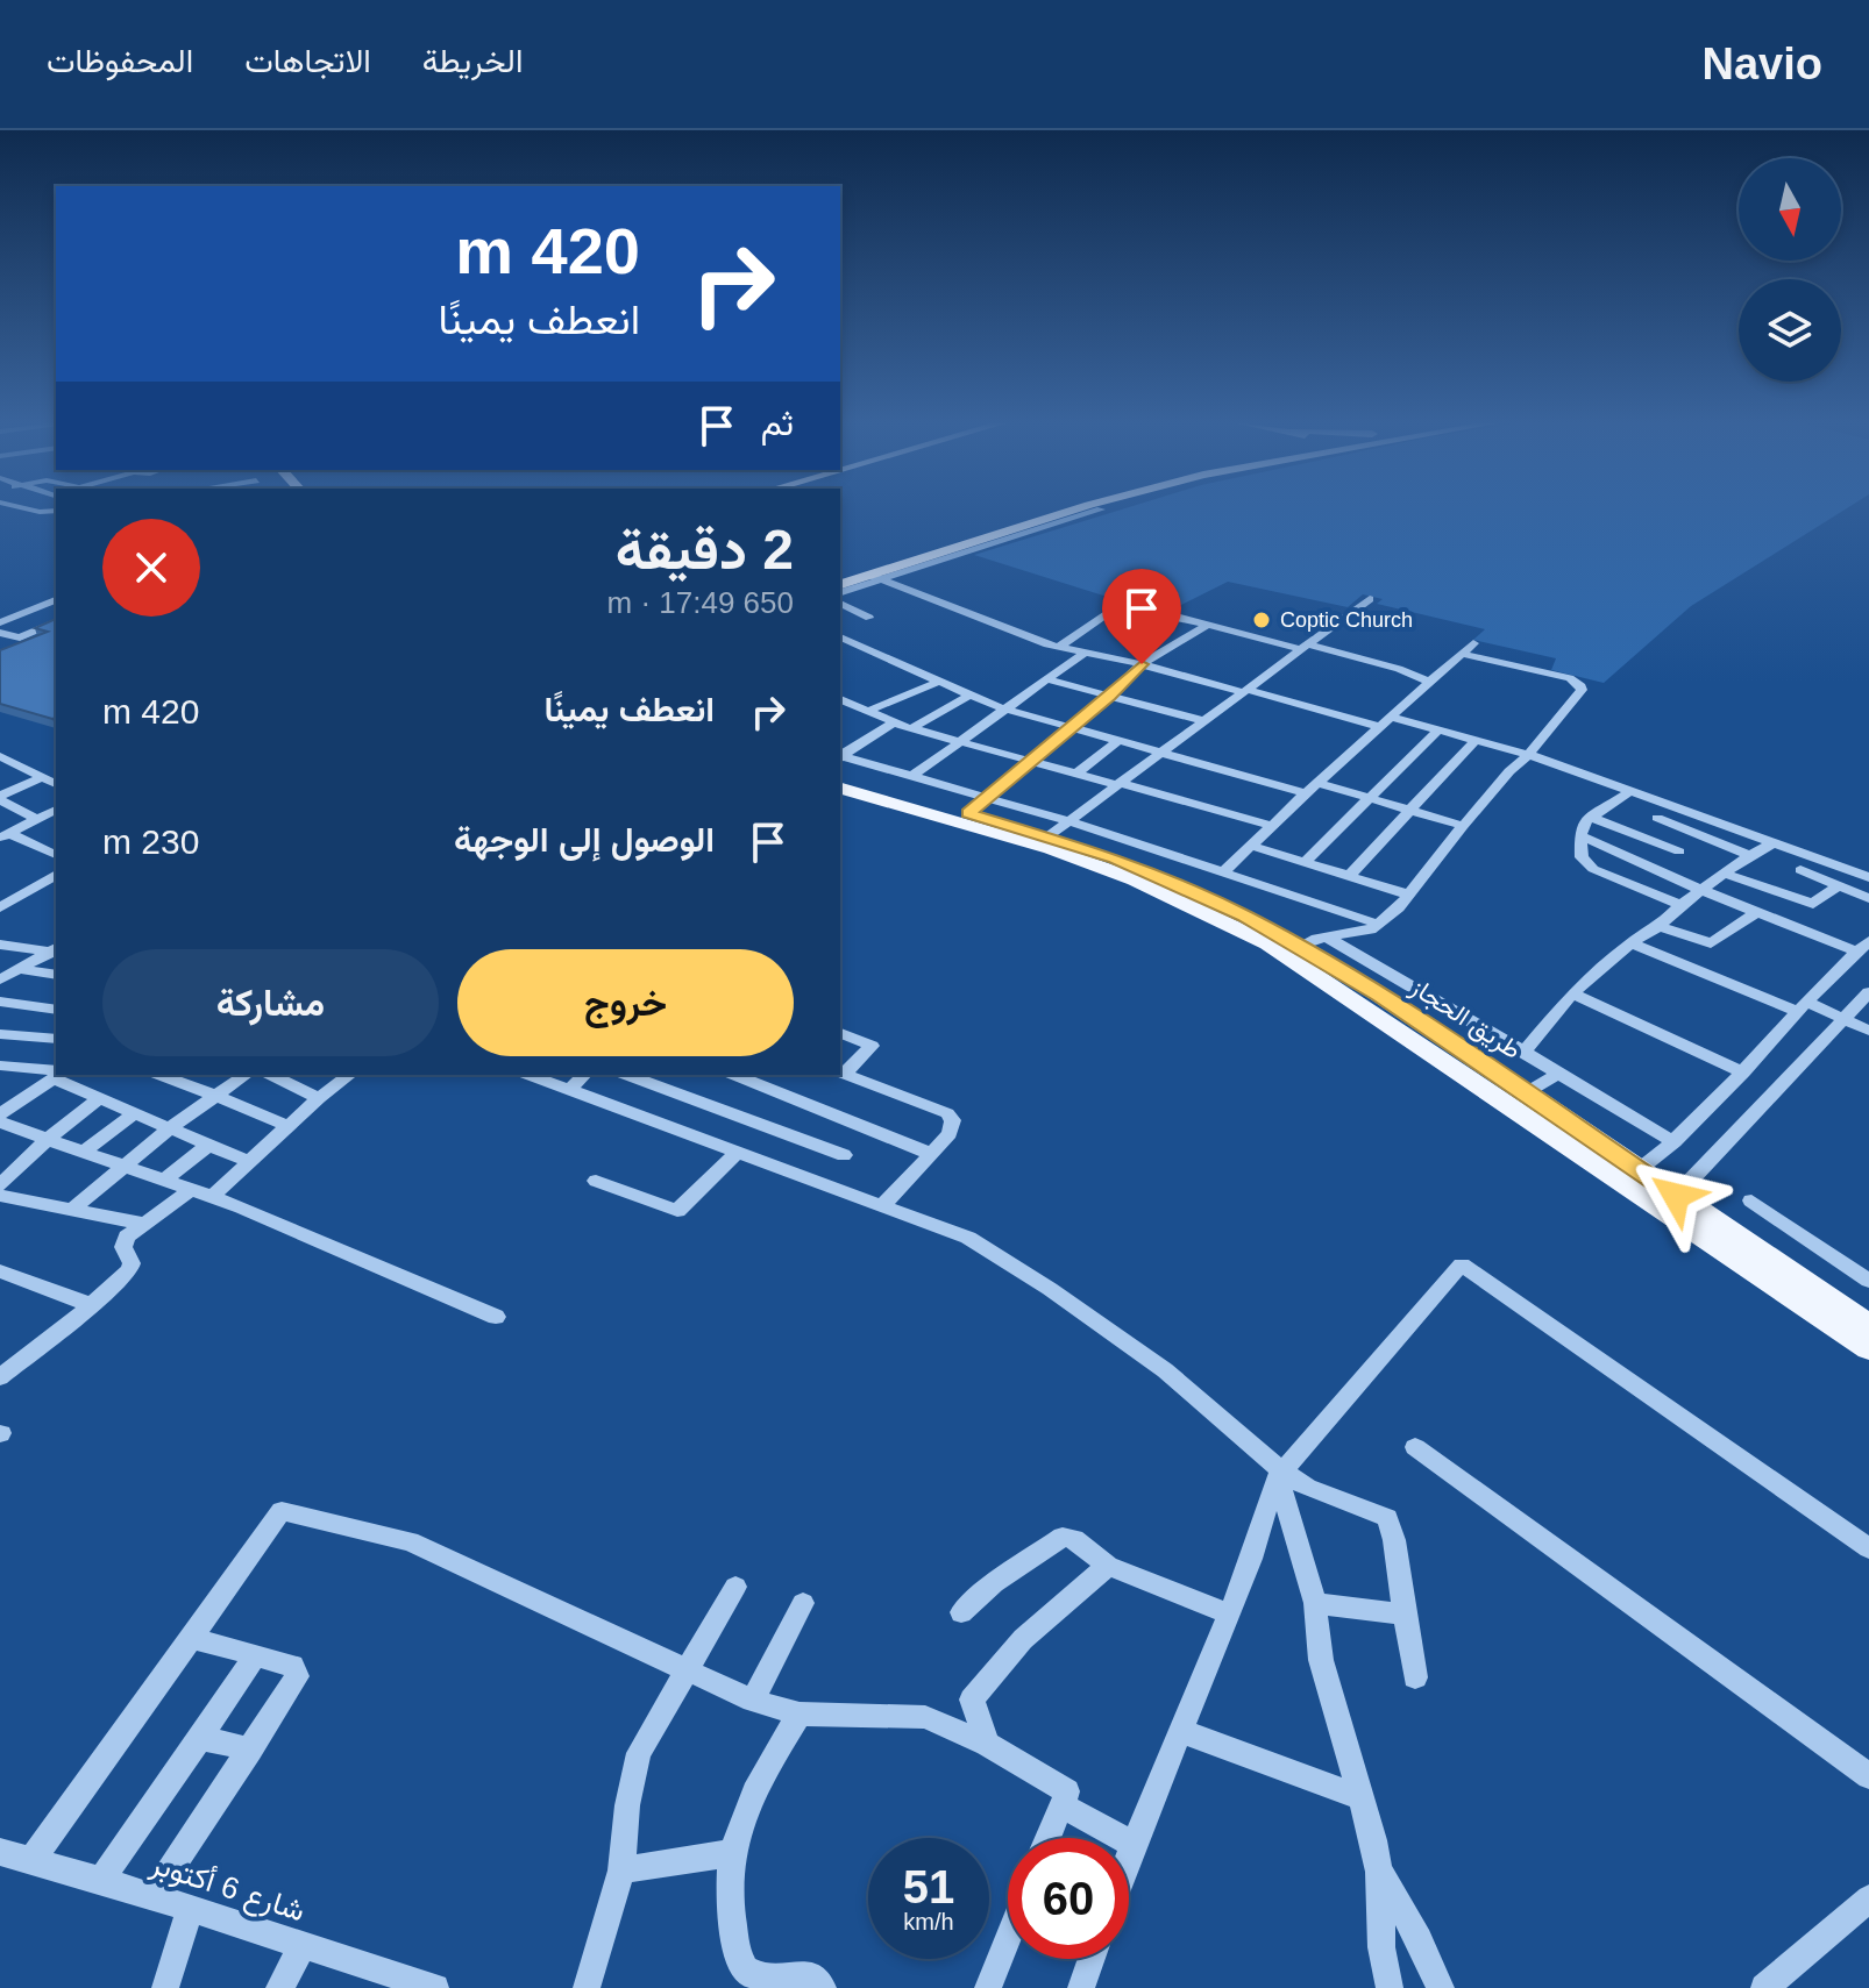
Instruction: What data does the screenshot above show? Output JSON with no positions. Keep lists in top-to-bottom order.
{
  "streets": {
    "main road": ["طريق الحجاز"],
    "street": ["شارع 6 أكتوبر"]
  },
  "places": ["Coptic Church"],
  "north": "bottom",
  "page": {
    "header": "Navio",
    "nav": ["الخريطة", "الاتجاهات", "المحفوظات"],
    "turn": ["420 m", "انعطف يمينًا"],
    "then": "ثم",
    "heading": ["2 دقيقة", "650 m · 17:49"],
    "list": [
      {
        "name": "انعطف يمينًا",
        "value": "420 m"
      },
      {
        "name": "الوصول إلى الوجهة",
        "value": "230 m"
      }
    ],
    "buttons": ["خروج", "مشاركة"],
    "speed": "51 km/h",
    "limit": "60"
  }
}
